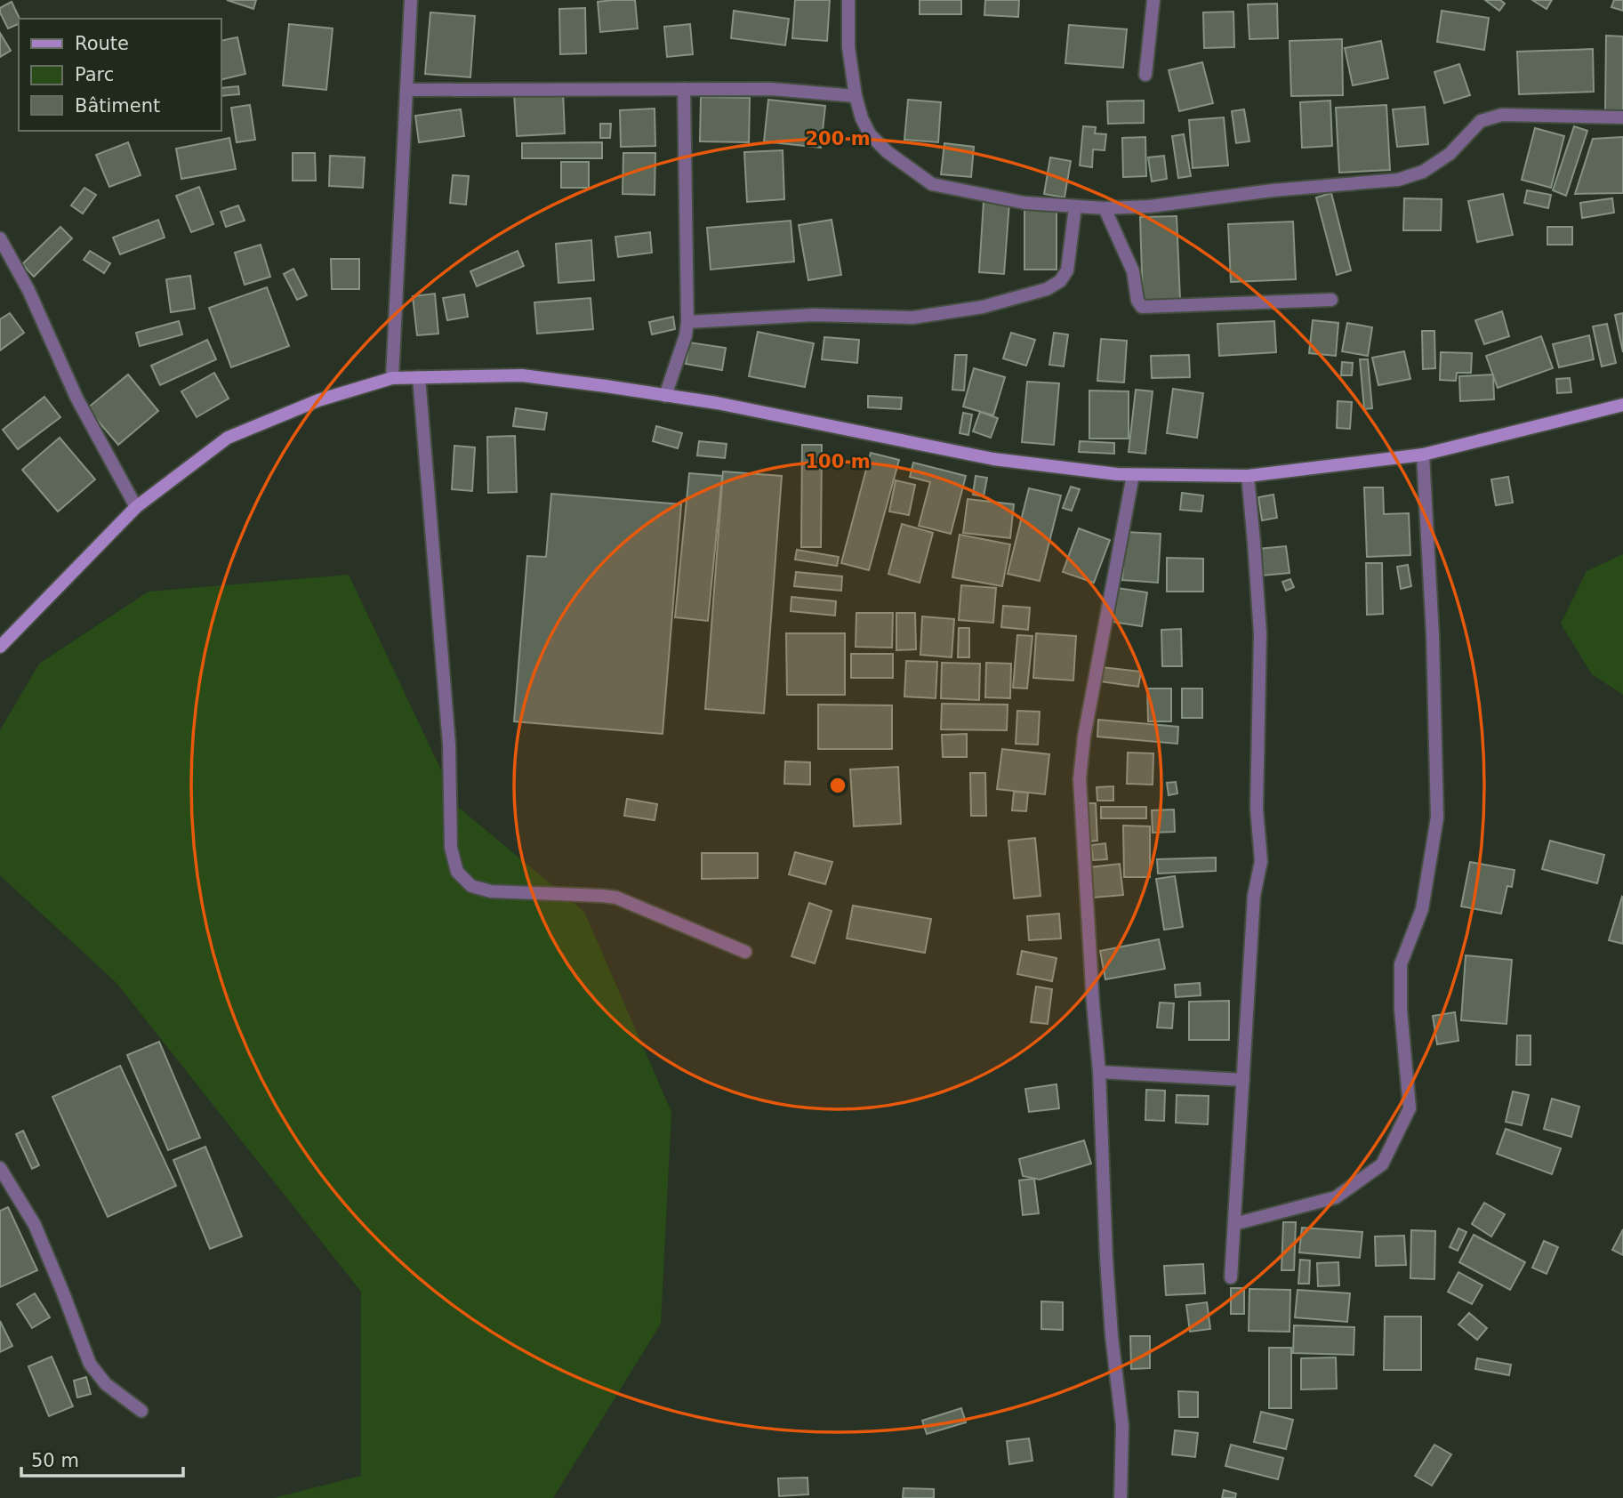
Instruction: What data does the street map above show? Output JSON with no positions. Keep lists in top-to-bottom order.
{
  "legend": ["Route", "Parc", "Bâtiment"],
  "scale_bar": "50 m",
  "rings": ["200 m", "100 m"]
}
